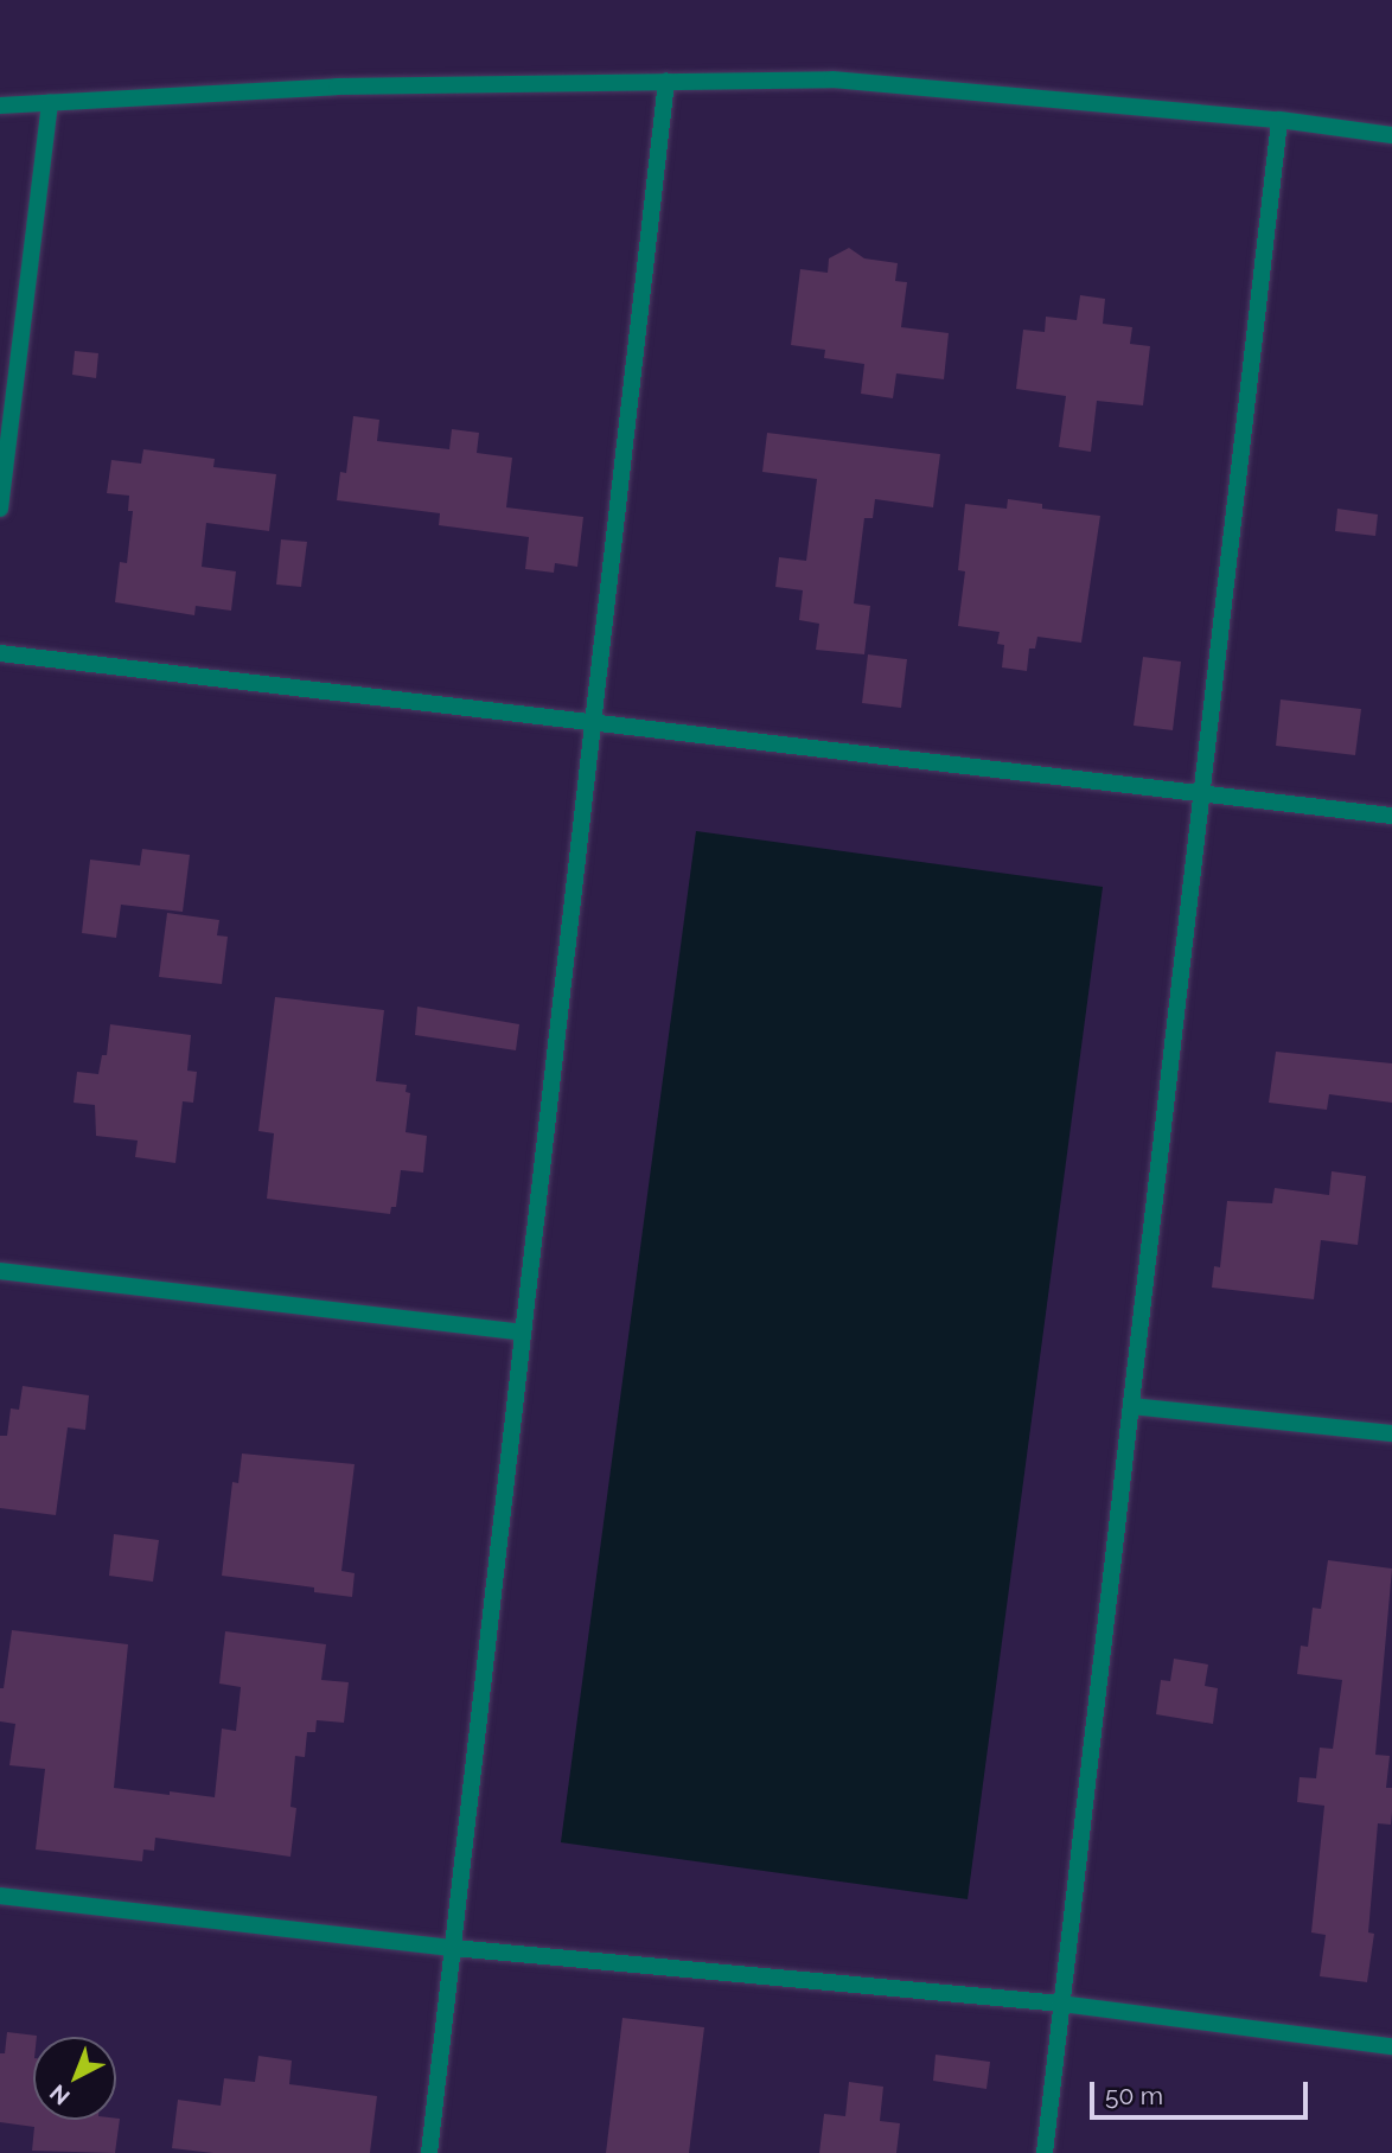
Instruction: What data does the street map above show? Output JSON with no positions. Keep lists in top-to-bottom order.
{
  "scale_bar": "50 m",
  "north": "bottom left"
}
